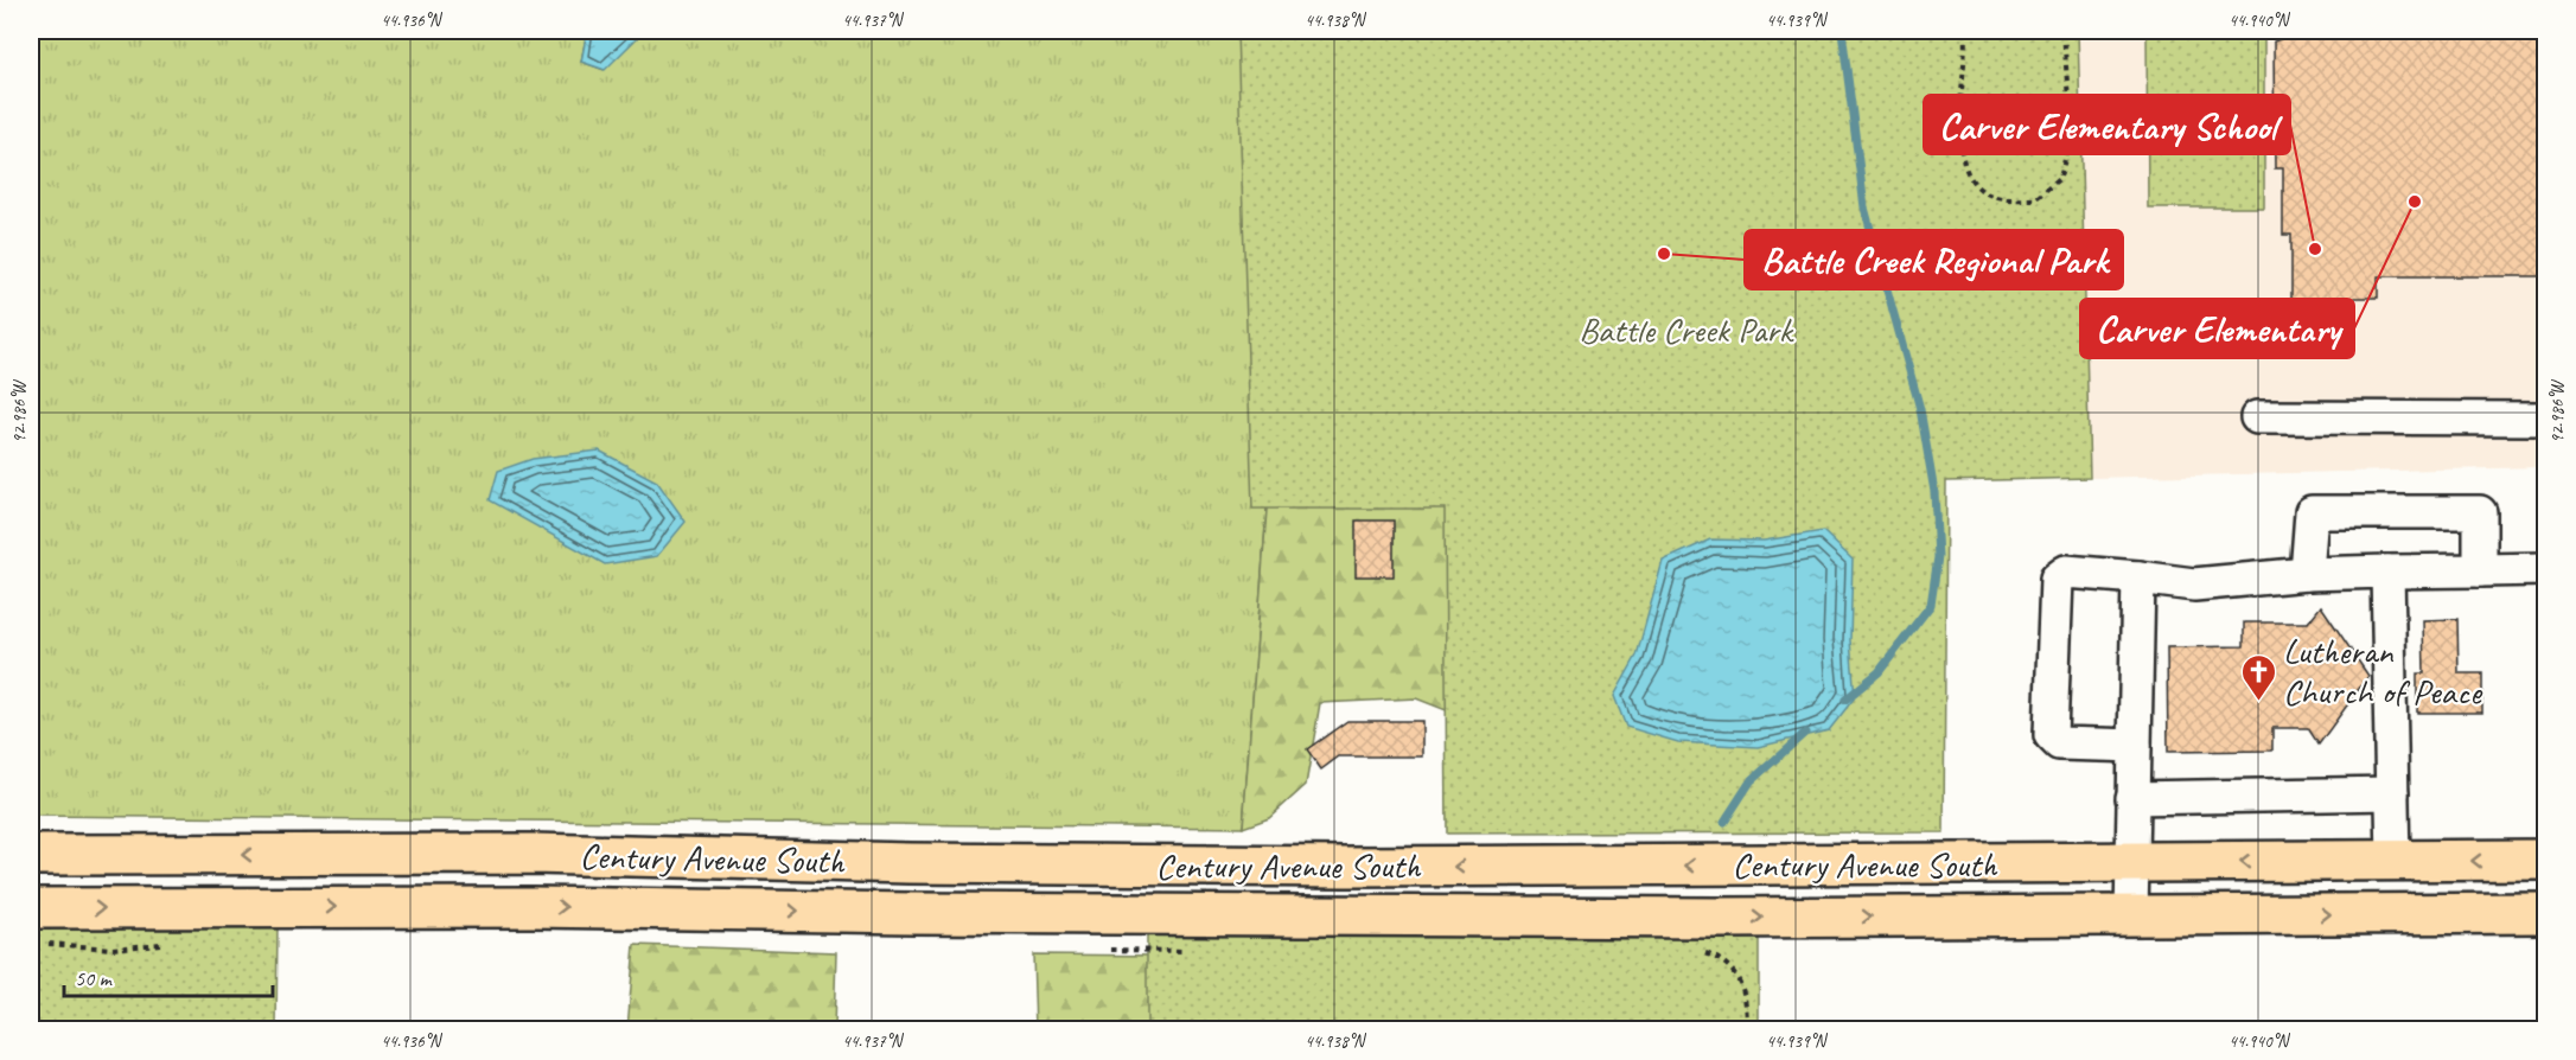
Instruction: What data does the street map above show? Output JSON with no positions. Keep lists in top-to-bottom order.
{
  "streets": {
    "main road": ["Century Avenue South"]
  },
  "parks": ["Battle Creek Park"],
  "places": {
    "other": ["Carver Elementary", "Carver Elementary School", "Battle Creek Regional Park"],
    "church": ["Lutheran Church of Peace"]
  },
  "scale_bar": "50 m",
  "coordinates": [
    "44.936°N",
    "44.937°N",
    "44.938°N",
    "44.939°N",
    "44.940°N",
    "92.986°W"
  ]
}
